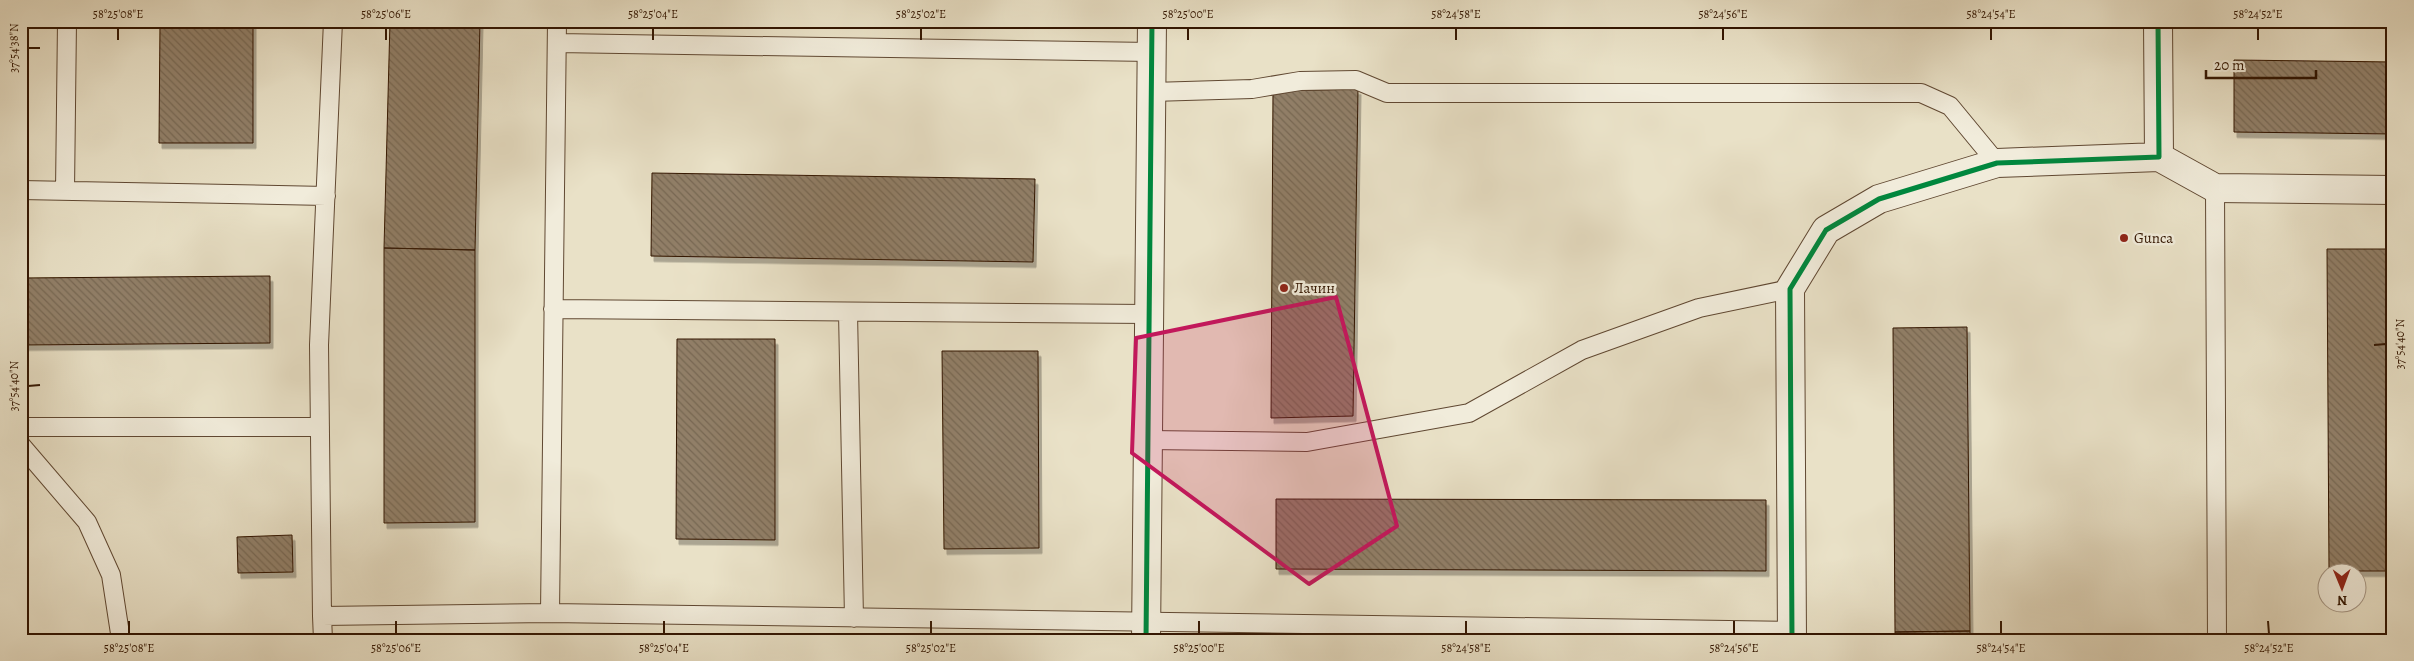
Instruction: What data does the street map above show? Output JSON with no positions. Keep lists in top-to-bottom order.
{
  "places": ["Gunca", "Лачин"],
  "scale_bar": "20 m",
  "north": "bottom",
  "coordinates": [
    "58°25'08\"E",
    "58°25'06\"E",
    "58°25'04\"E",
    "58°25'02\"E",
    "58°25'00\"E",
    "58°24'58\"E",
    "58°24'56\"E",
    "58°24'54\"E",
    "58°24'52\"E",
    "37°54'38\"N",
    "37°54'40\"N"
  ]
}
